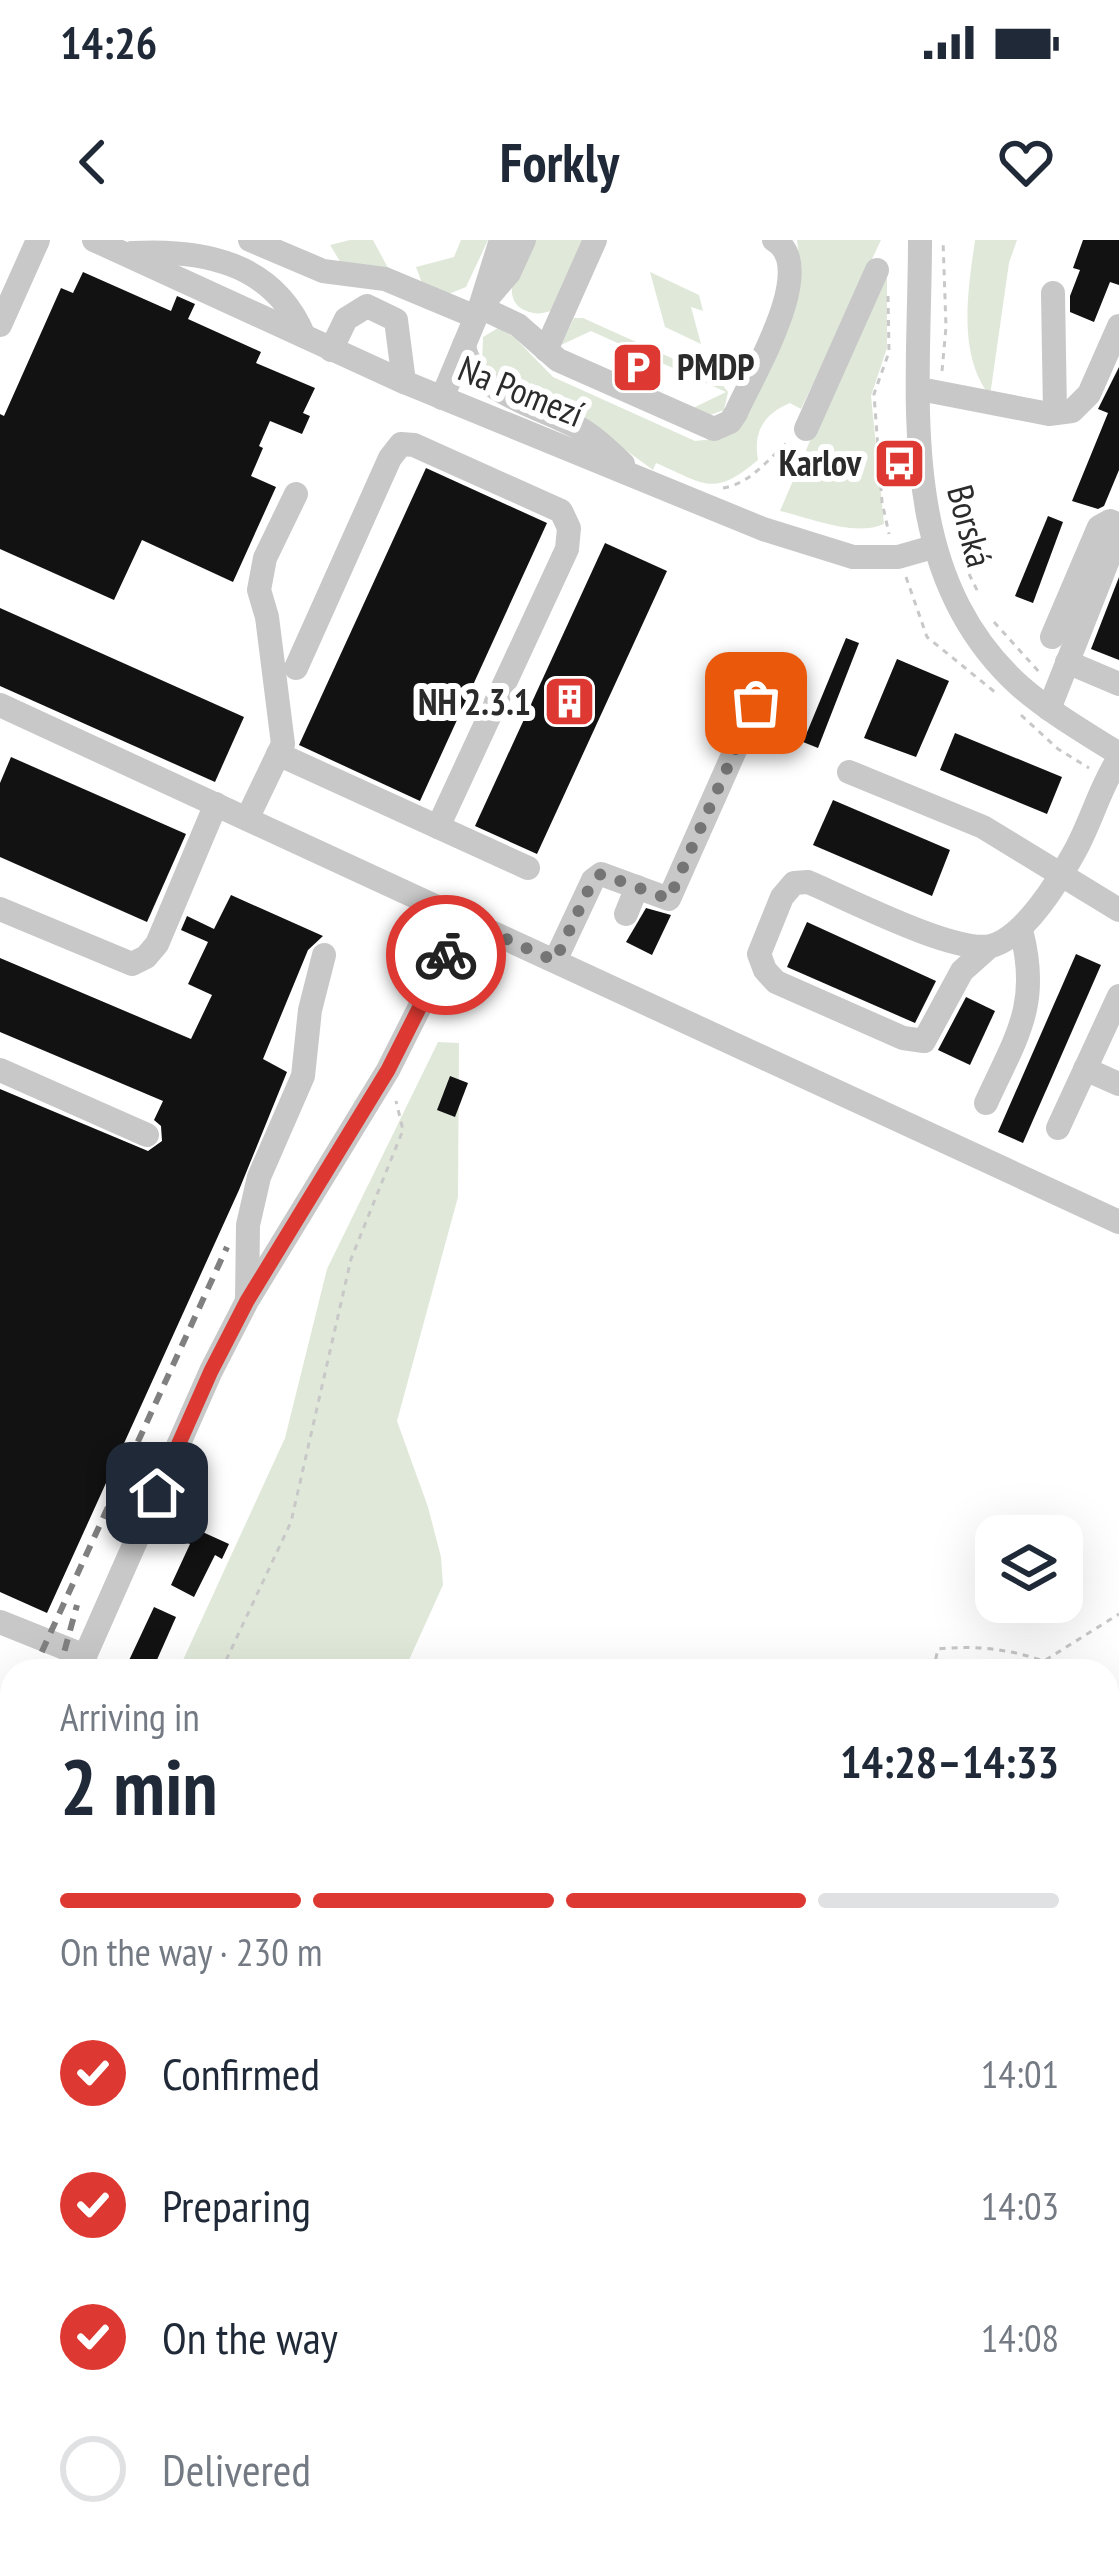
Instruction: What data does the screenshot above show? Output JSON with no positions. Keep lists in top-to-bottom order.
{
  "streets": {
    "street": ["Na Pomezí", "Borská"]
  },
  "crossings": [
    ["Na Pomezí", "Borská"]
  ],
  "places": {
    "parking": ["PMDP"],
    "bus stop": ["Karlov"],
    "building": ["NH 2.3.1"]
  },
  "page": {
    "status": "14:26",
    "header": "Forkly",
    "heading": ["2 min", "Arriving in", "14:28–14:33"],
    "bar": "On the way · 230 m",
    "list": [
      ["Confirmed", "14:01"],
      ["Preparing", "14:03"],
      ["On the way", "14:08"],
      "Delivered"
    ]
  }
}
